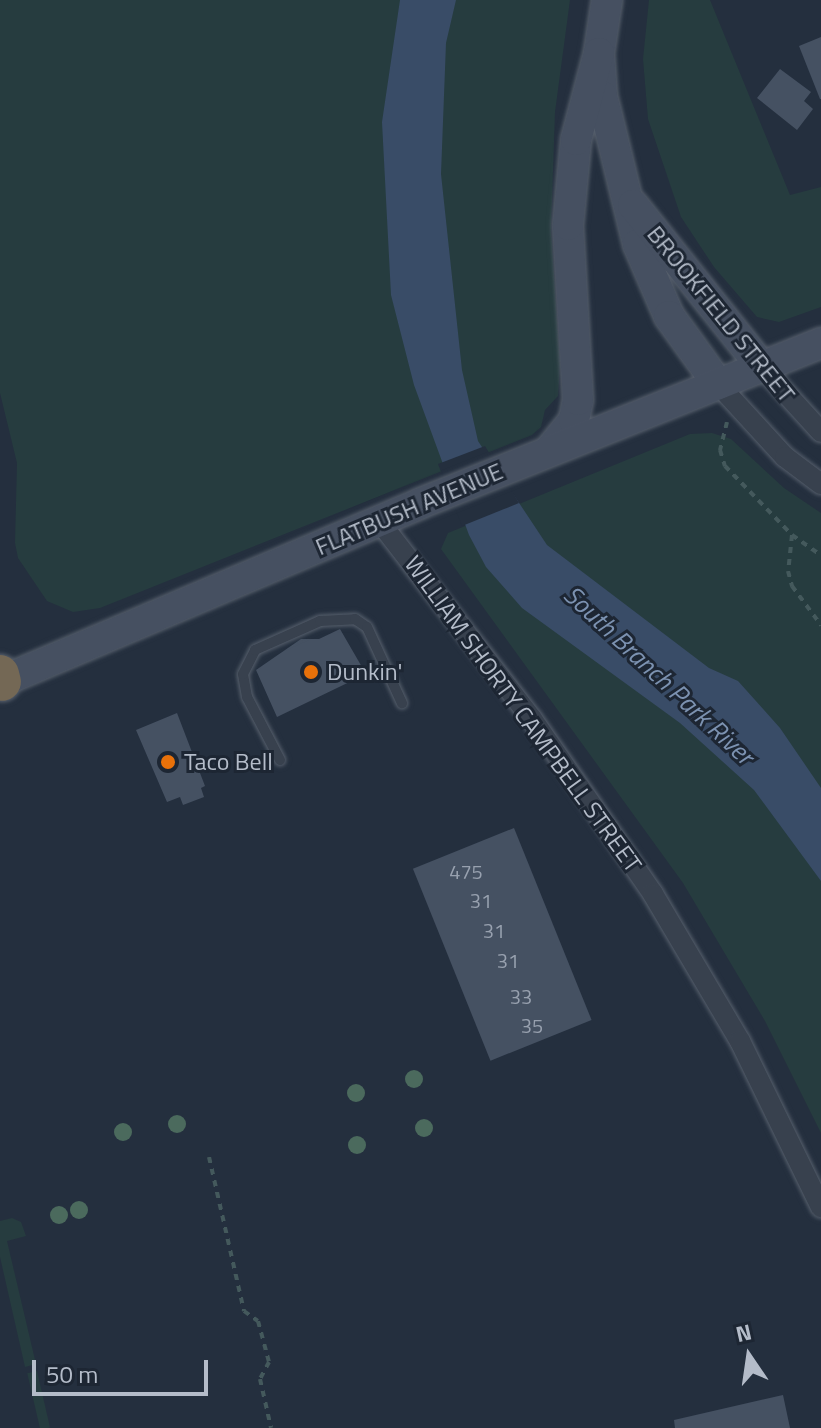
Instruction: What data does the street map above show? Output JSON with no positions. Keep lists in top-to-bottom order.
{
  "streets": {
    "street": ["BROOKFIELD STREET", "FLATBUSH AVENUE", "WILLIAM SHORTY CAMPBELL STREET"]
  },
  "crossings": [
    ["BROOKFIELD STREET", "FLATBUSH AVENUE"],
    ["FLATBUSH AVENUE", "WILLIAM SHORTY CAMPBELL STREET"]
  ],
  "water": ["South Branch Park River"],
  "places": ["Dunkin'", "Taco Bell"],
  "house_numbers": [
    "475",
    "31",
    "31",
    "31",
    "33",
    "35"
  ],
  "scale_bar": "50 m",
  "north": "top"
}
